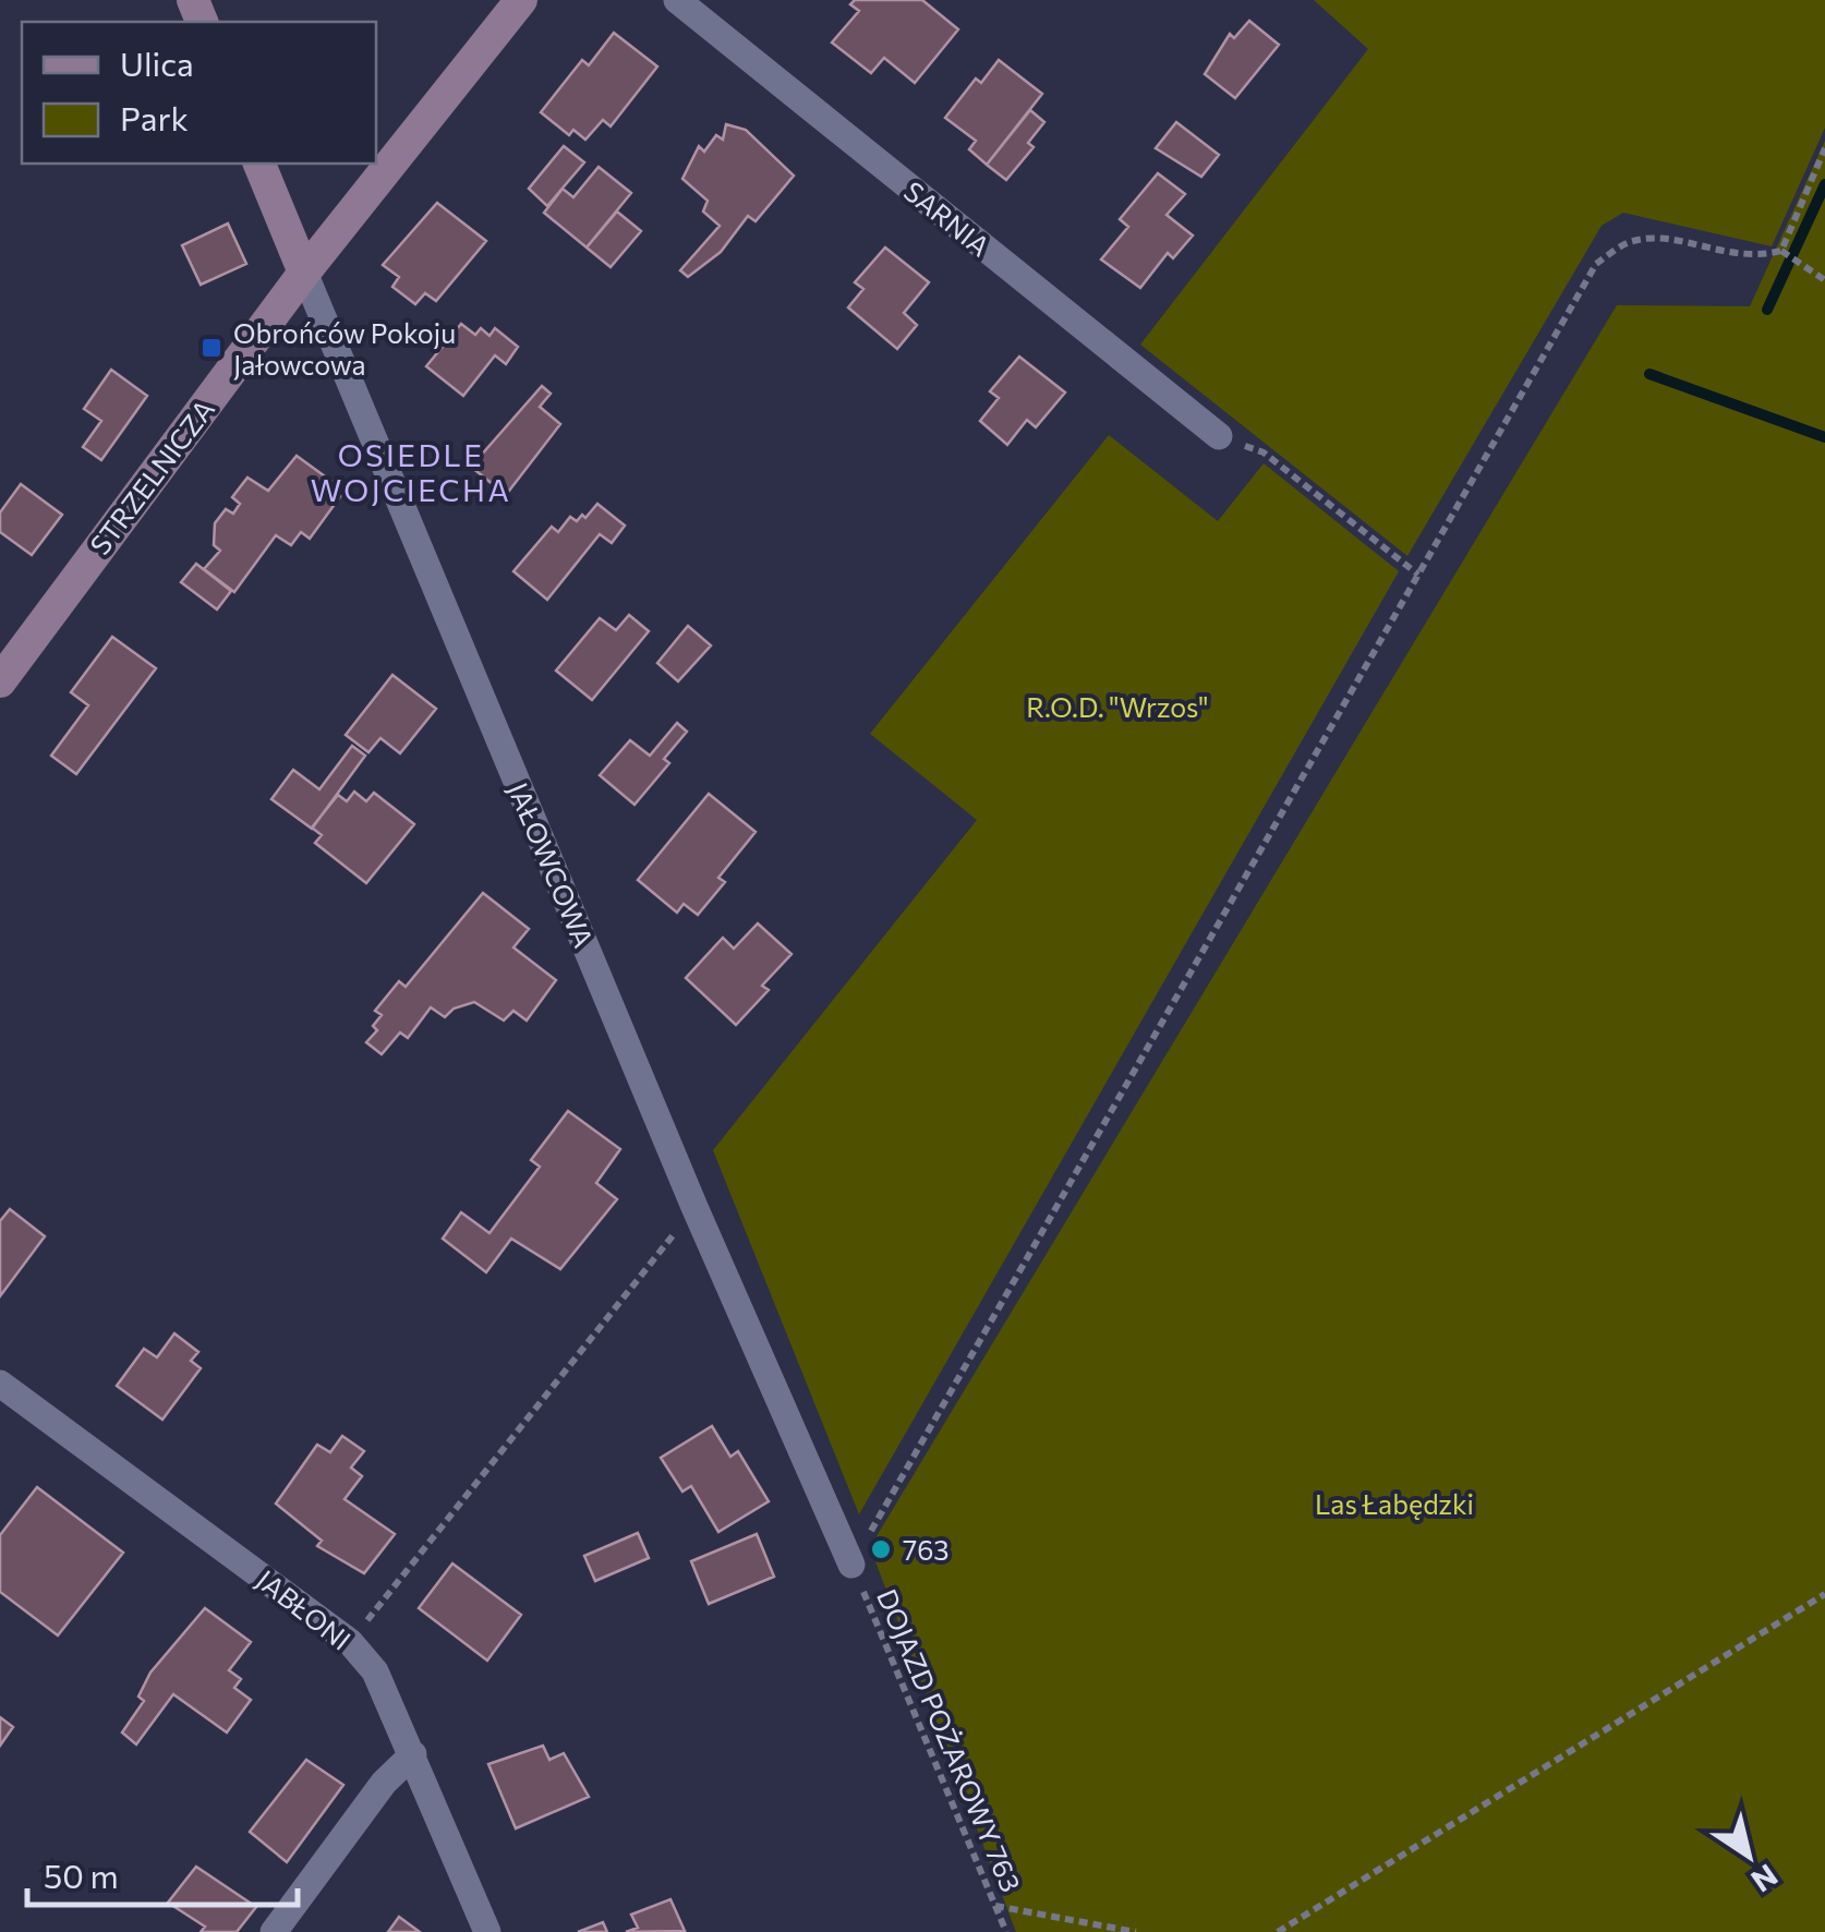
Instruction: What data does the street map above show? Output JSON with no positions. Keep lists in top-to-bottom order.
{
  "streets": {
    "street": [
      "SARNIA",
      "STRZELNICZA",
      "JAŁOWCOWA",
      "JABŁONI"
    ],
    "path": ["DOJAZD POŻAROWY 763"]
  },
  "crossings": [
    ["STRZELNICZA", "JAŁOWCOWA"],
    ["JAŁOWCOWA", "DOJAZD POŻAROWY 763"]
  ],
  "districts": ["OSIEDLE WOJCIECHA"],
  "parks": ["R.O.D. \"Wrzos\"", "Las Łabędzki"],
  "places": {
    "transit": ["Obrońców Pokoju Jałowcowa"],
    "other": ["763"]
  },
  "legend": ["Ulica", "Park"],
  "scale_bar": "50 m",
  "north": "bottom right"
}
